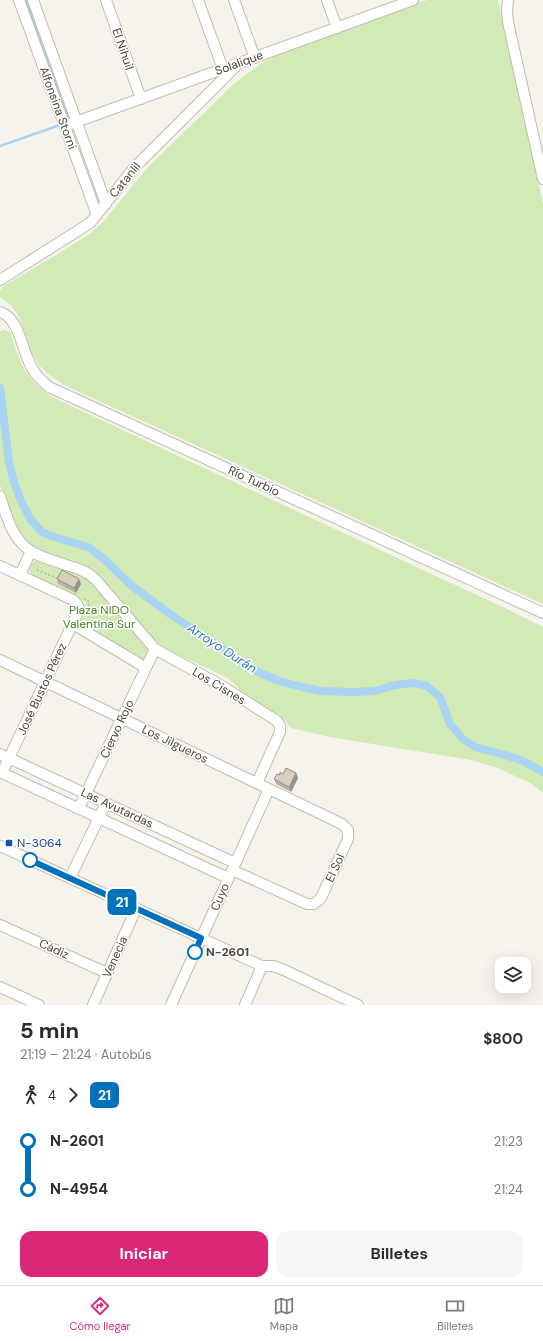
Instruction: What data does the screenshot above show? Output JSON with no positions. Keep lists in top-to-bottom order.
{
  "streets": {
    "street": [
      "El Nihuil",
      "Solalique",
      "Alfonsina Storni",
      "Catanlil",
      "Río Turbio",
      "Los Cisnes",
      "José Bustos Pérez",
      "Ciervo Rojo",
      "Los Jilgueros",
      "Las Avutardas",
      "El Sol",
      "Cuyo",
      "Cádiz",
      "Venecia"
    ]
  },
  "crossings": [
    ["El Nihuil", "Solalique"],
    ["Solalique", "Alfonsina Storni"],
    ["Solalique", "Catanlil"],
    ["Alfonsina Storni", "Catanlil"],
    ["Los Cisnes", "Ciervo Rojo"],
    ["Los Cisnes", "Los Jilgueros"],
    ["José Bustos Pérez", "Los Jilgueros"],
    ["José Bustos Pérez", "Las Avutardas"],
    ["Ciervo Rojo", "Los Jilgueros"],
    ["Ciervo Rojo", "Las Avutardas"],
    ["Los Jilgueros", "El Sol"],
    ["Los Jilgueros", "Cuyo"],
    ["Las Avutardas", "El Sol"],
    ["Las Avutardas", "Cuyo"],
    ["Cádiz", "Venecia"]
  ],
  "water": ["Arroyo Durán"],
  "parks": ["Plaza NIDO Valentina Sur"],
  "places": {
    "transit": ["N-3064"],
    "other": ["N-2601"]
  },
  "lines": ["bus line 21"],
  "page": {
    "on_map": "21",
    "heading": ["5 min", "21:19 – 21:24 · Autobús", "$800"],
    "legs": ["4", "21"],
    "list": [
      {
        "name": "N-2601",
        "value": "21:23"
      },
      {
        "name": "N-4954",
        "value": "21:24"
      }
    ],
    "buttons": ["Iniciar", "Billetes"],
    "tabs": ["Cómo llegar", "Mapa", "Billetes"]
  }
}
